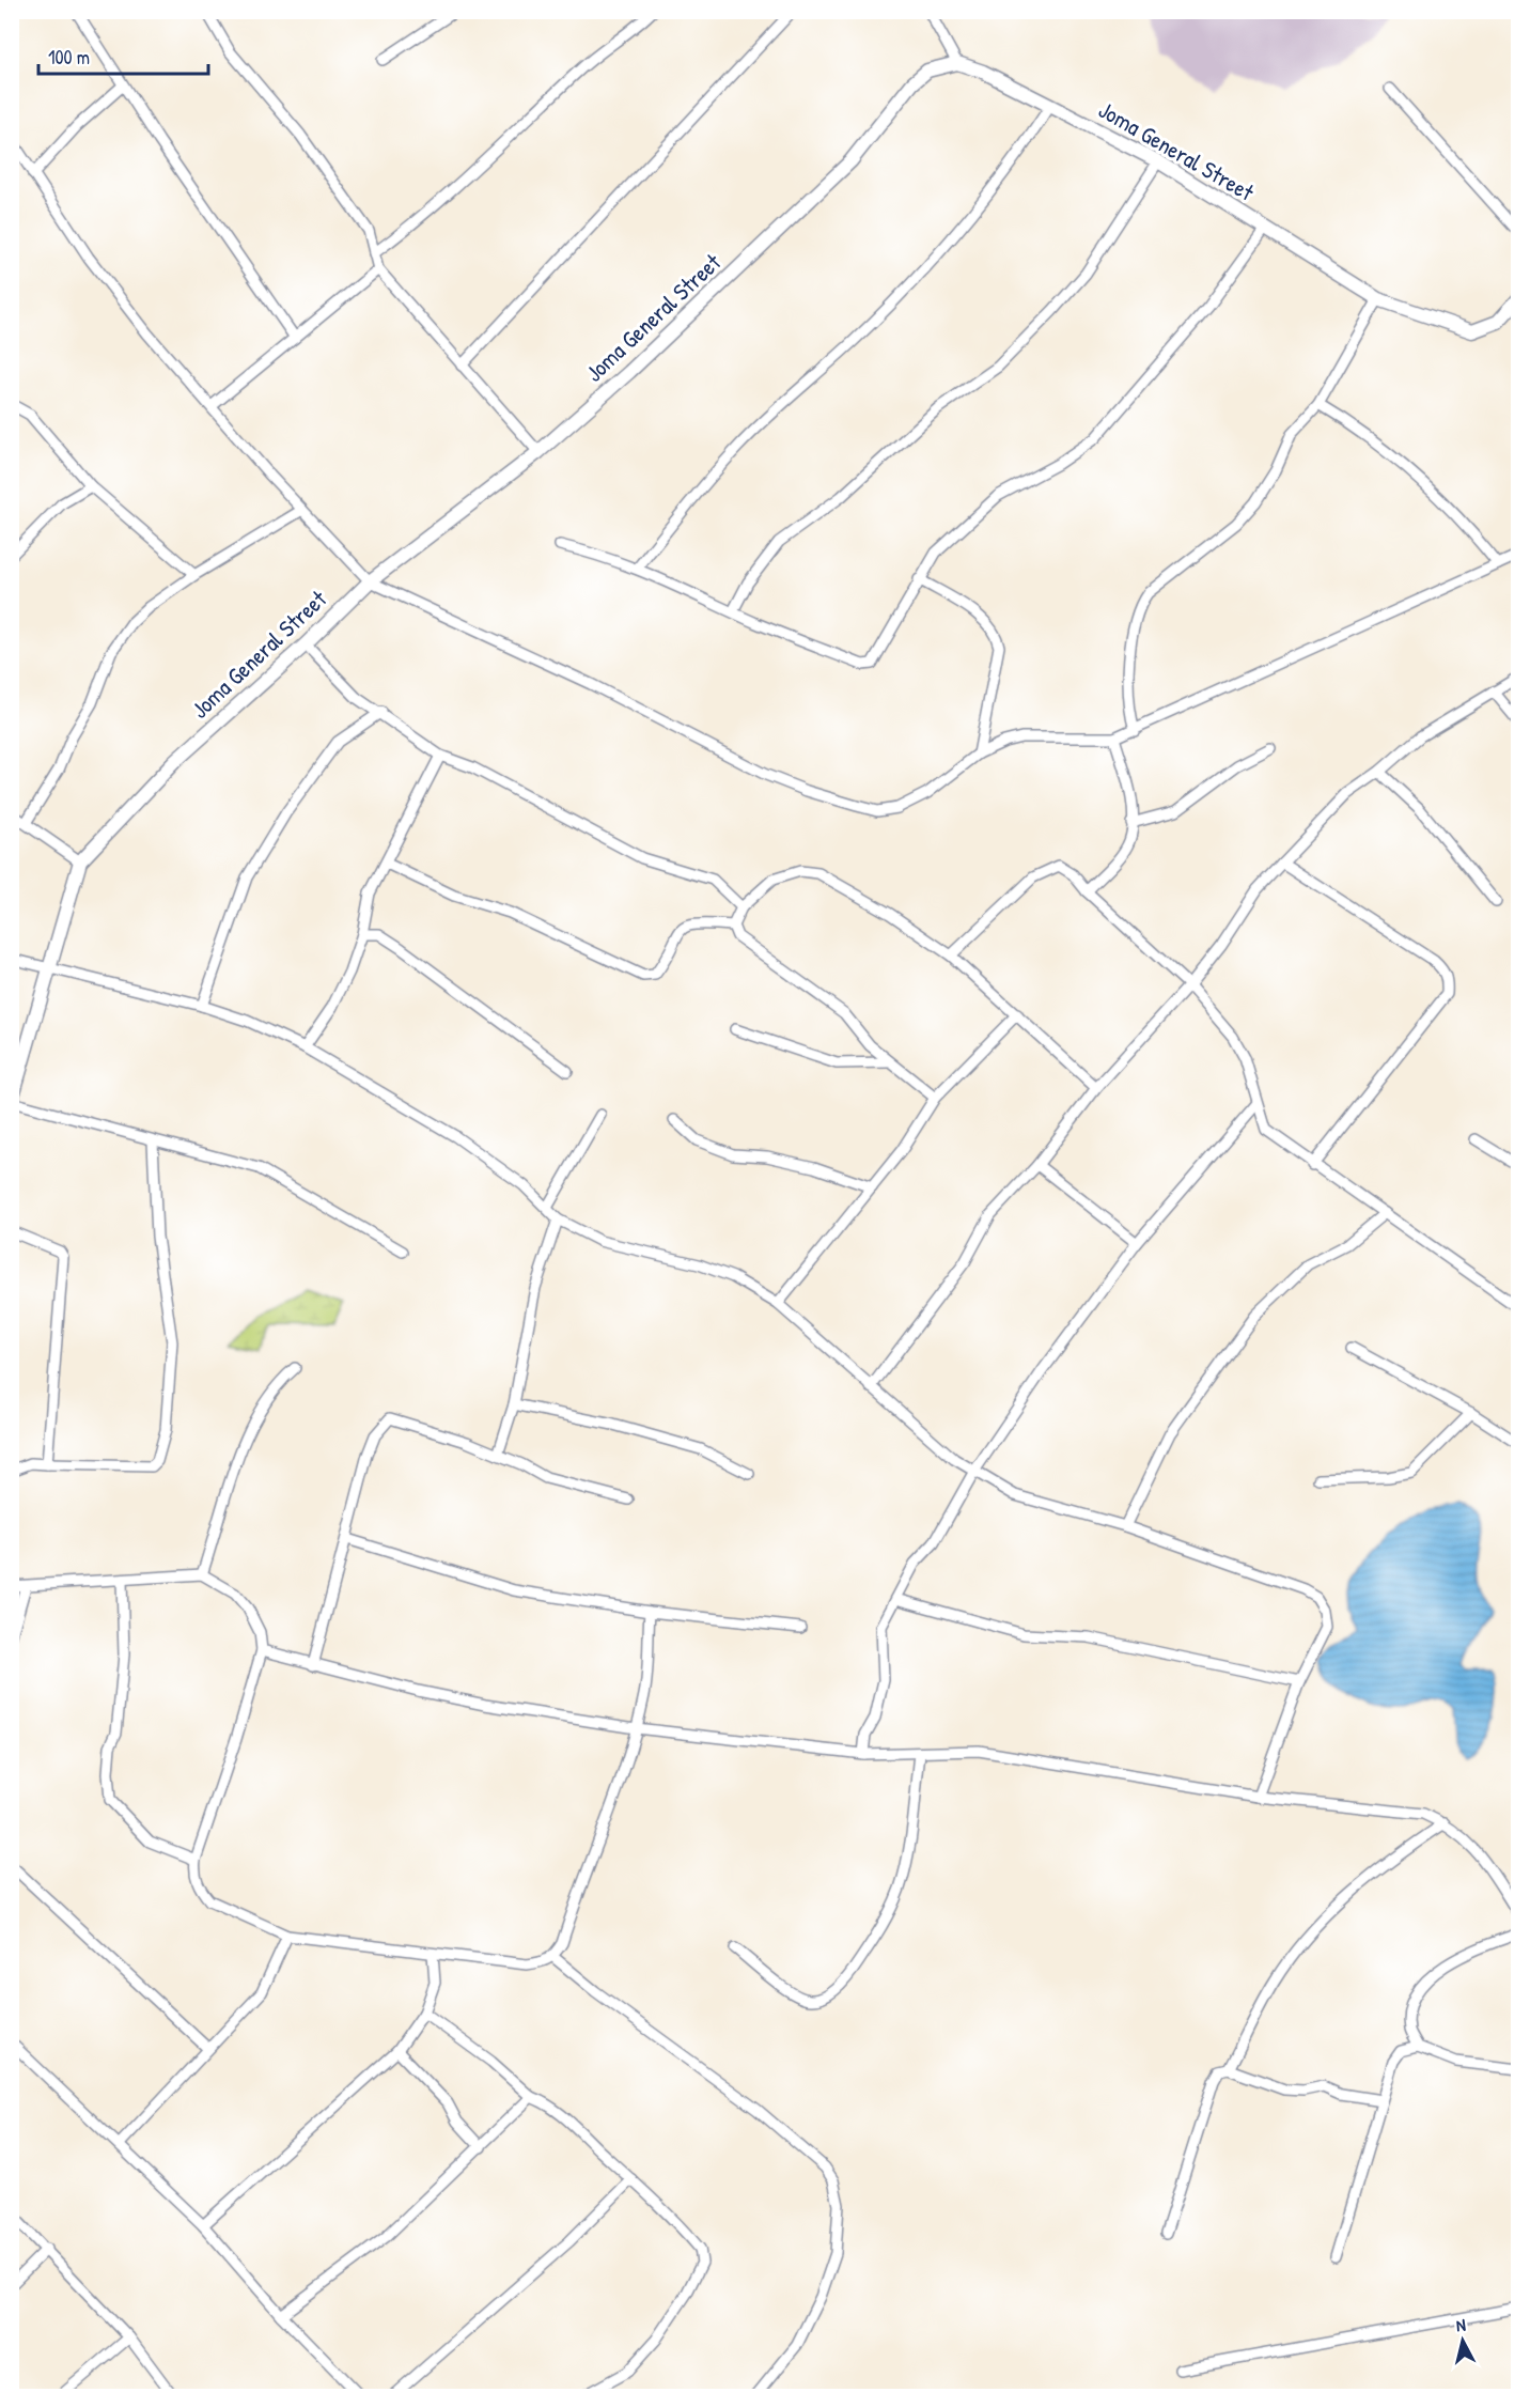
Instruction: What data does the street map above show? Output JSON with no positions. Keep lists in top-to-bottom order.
{
  "streets": {
    "street": ["Joma General Street"]
  },
  "scale_bar": "100 m",
  "north": "top"
}
